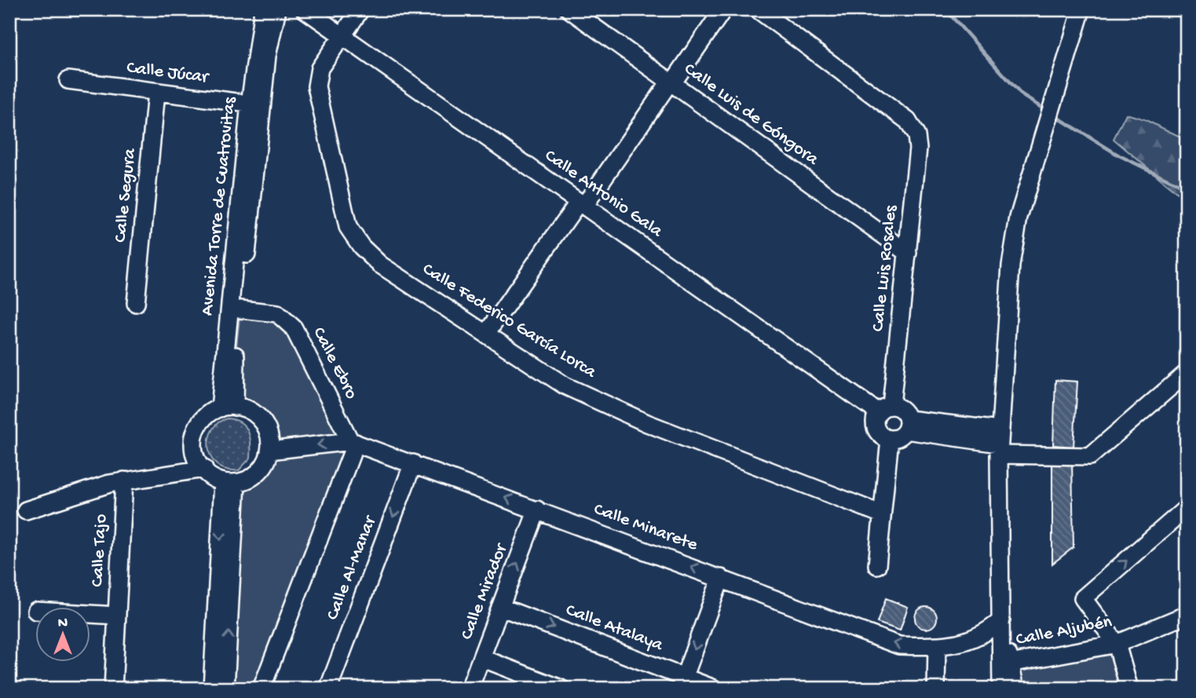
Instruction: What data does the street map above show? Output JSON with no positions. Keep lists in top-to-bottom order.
{
  "streets": {
    "street": [
      "Calle Júcar",
      "Calle Luis de Góngora",
      "Calle Antonio Gala",
      "Calle Segura",
      "Avenida Torre de Cuatrovitas",
      "Calle Luis Rosales",
      "Calle Federico García Lorca",
      "Calle Ebro",
      "Calle Minarete",
      "Calle Tajo",
      "Calle Al-Manar",
      "Calle Mirador",
      "Calle Atalaya",
      "Calle Aljubén"
    ]
  },
  "crossings": [
    ["Calle Júcar", "Calle Segura"],
    ["Calle Júcar", "Avenida Torre de Cuatrovitas"],
    ["Calle Luis de Góngora", "Calle Luis Rosales"],
    ["Calle Antonio Gala", "Calle Luis Rosales"],
    ["Calle Antonio Gala", "Calle Federico García Lorca"],
    ["Avenida Torre de Cuatrovitas", "Calle Ebro"],
    ["Avenida Torre de Cuatrovitas", "Calle Minarete"],
    ["Calle Ebro", "Calle Minarete"],
    ["Calle Minarete", "Calle Al-Manar"],
    ["Calle Minarete", "Calle Mirador"],
    ["Calle Mirador", "Calle Atalaya"]
  ],
  "one_way": ["Calle Minarete", "Calle Mirador"],
  "north": "top"
}
